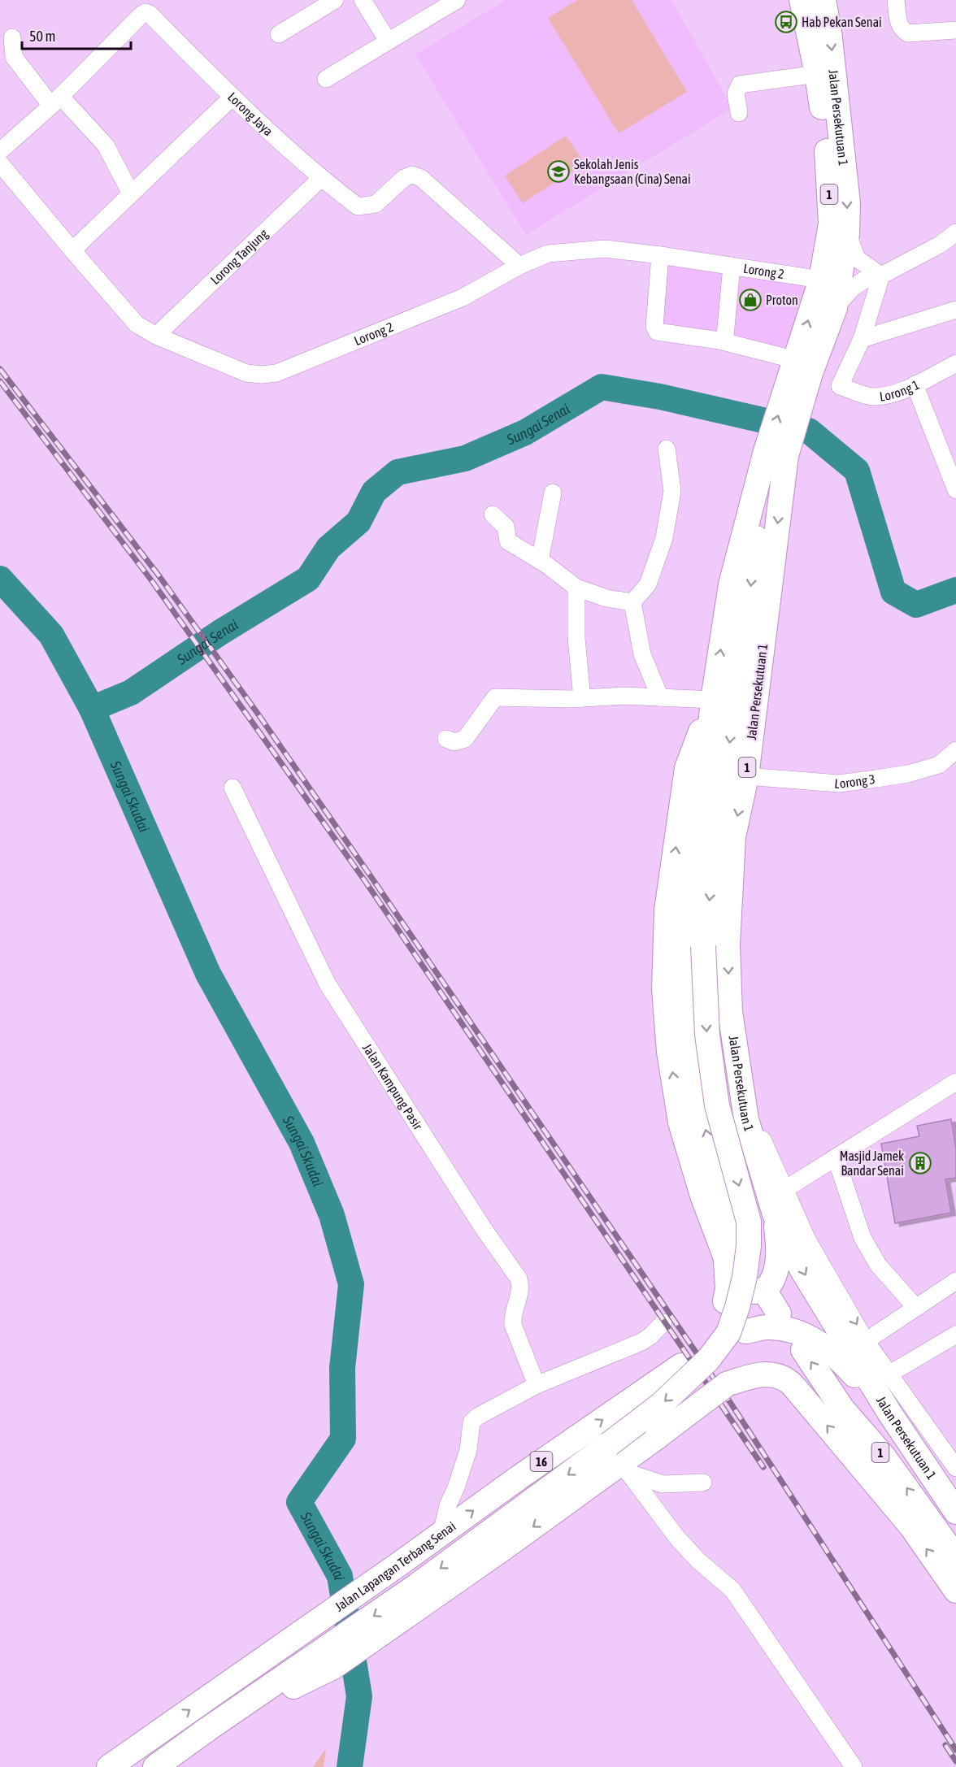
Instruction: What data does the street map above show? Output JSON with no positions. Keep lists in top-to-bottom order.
{
  "streets": {
    "highway": [
      "Jalan Persekutuan 1",
      "1",
      "16",
      "Jalan Lapangan Terbang Senai"
    ],
    "street": [
      "Lorong Jaya",
      "Lorong Tanjung",
      "Lorong 2",
      "Lorong 1",
      "Lorong 3",
      "Jalan Kampung Pasir"
    ]
  },
  "crossings": [
    ["Lorong Jaya", "Lorong Tanjung"],
    ["Lorong Jaya", "Lorong 2"],
    ["Jalan Persekutuan 1", "Lorong 2"],
    ["Jalan Persekutuan 1", "Lorong 3"],
    ["Lorong Tanjung", "Lorong 2"]
  ],
  "water": ["Sungai Senai", "Sungai Skudai"],
  "places": {
    "bus stop": ["Hab Pekan Senai"],
    "school or university": ["Sekolah Jenis Kebangsaan (Cina) Senai"],
    "shop": ["Proton"],
    "building": ["Masjid Jamek Bandar Senai"]
  },
  "scale_bar": "50 m"
}
